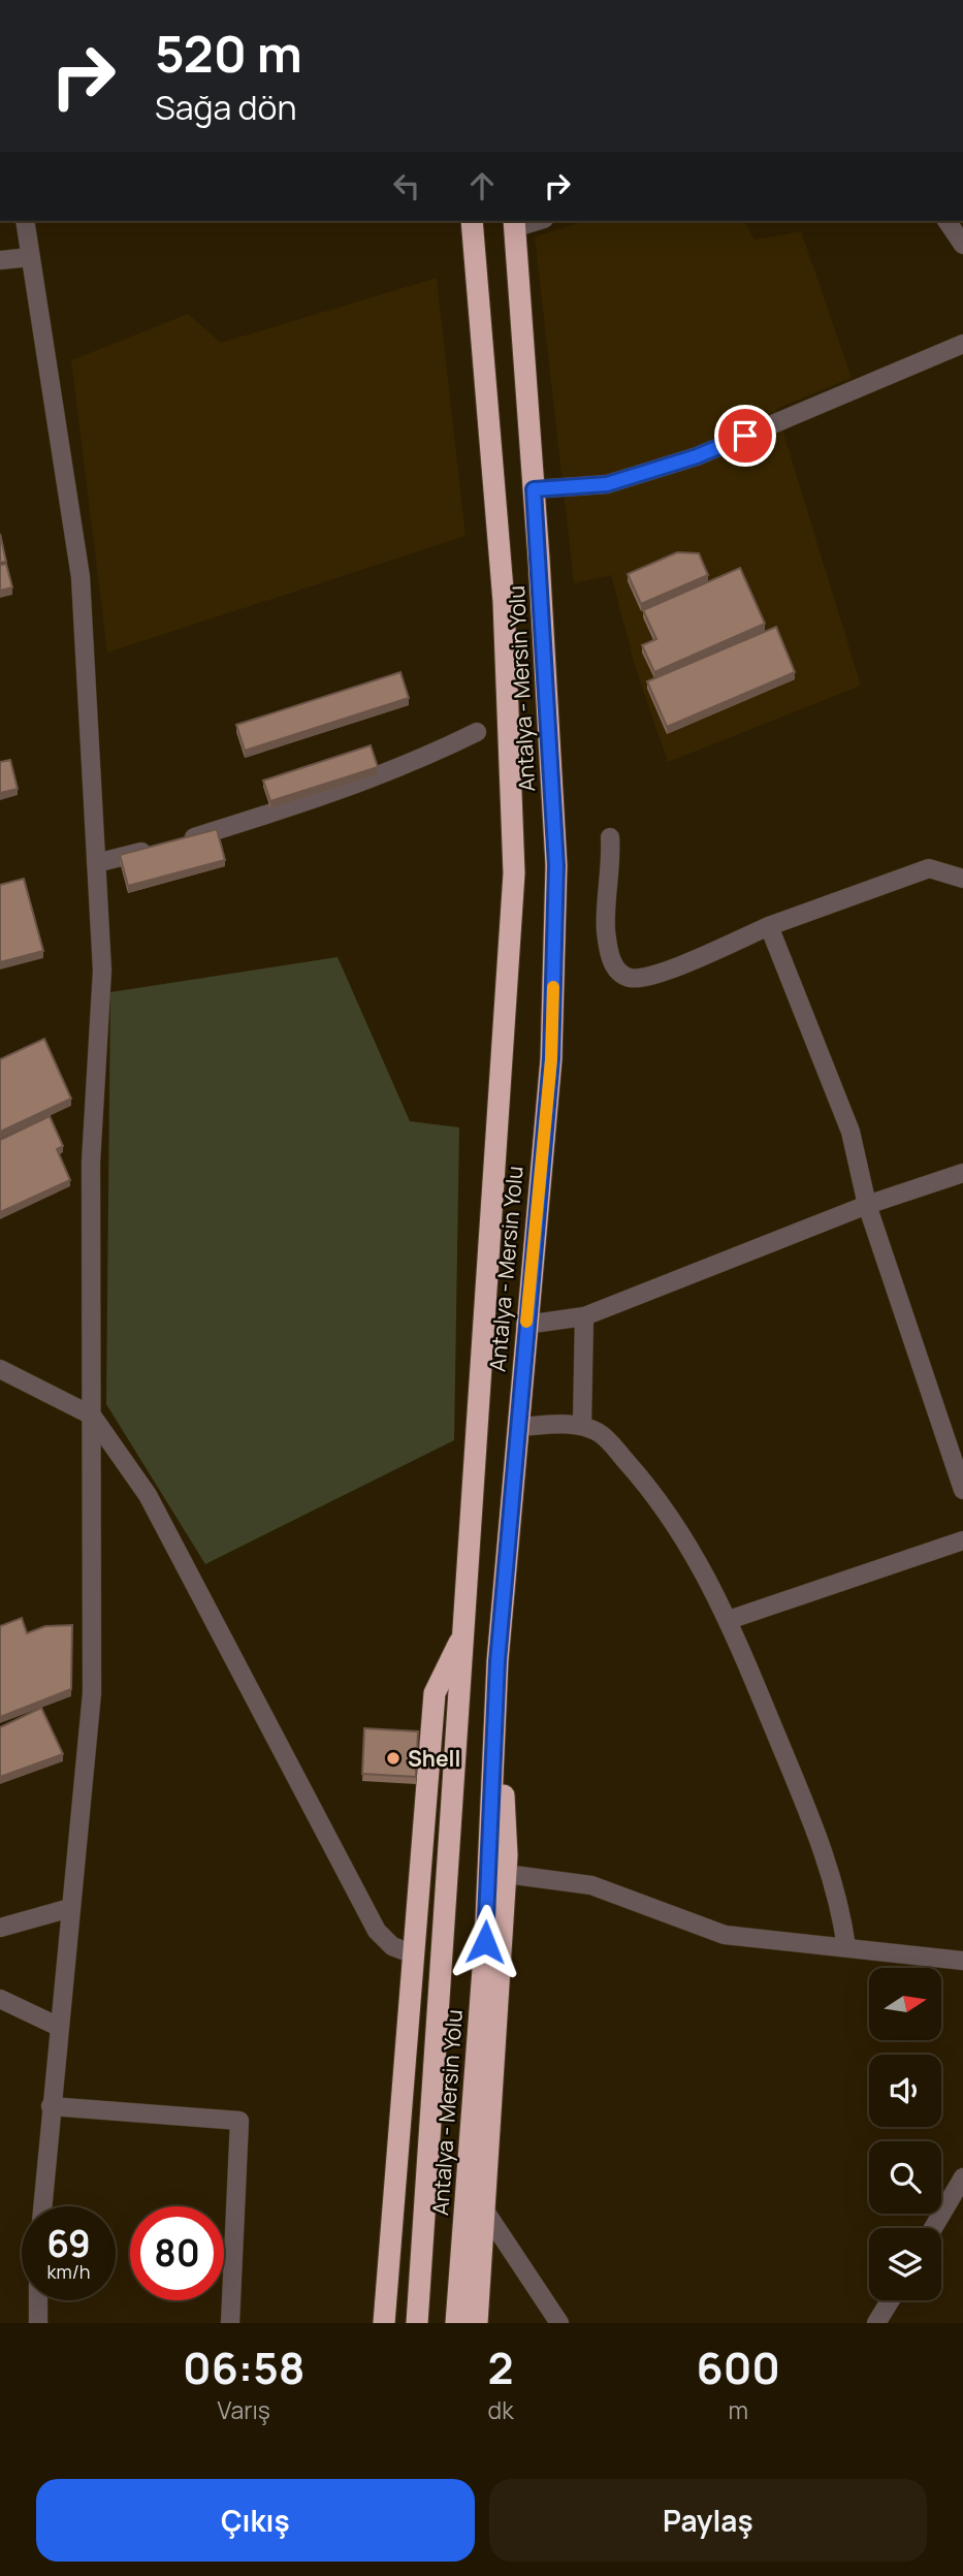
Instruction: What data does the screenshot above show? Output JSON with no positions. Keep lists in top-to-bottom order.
{
  "streets": {
    "highway": ["Antalya - Mersin Yolu"]
  },
  "places": ["Shell"],
  "north": "right",
  "page": {
    "turn": ["520 m", "Sağa dön"],
    "speed": "69 km/h",
    "limit": "80",
    "eta": [
      "06:58",
      "Varış",
      "2",
      "dk",
      "600",
      "m"
    ],
    "buttons": ["Çıkış", "Paylaş"]
  }
}
